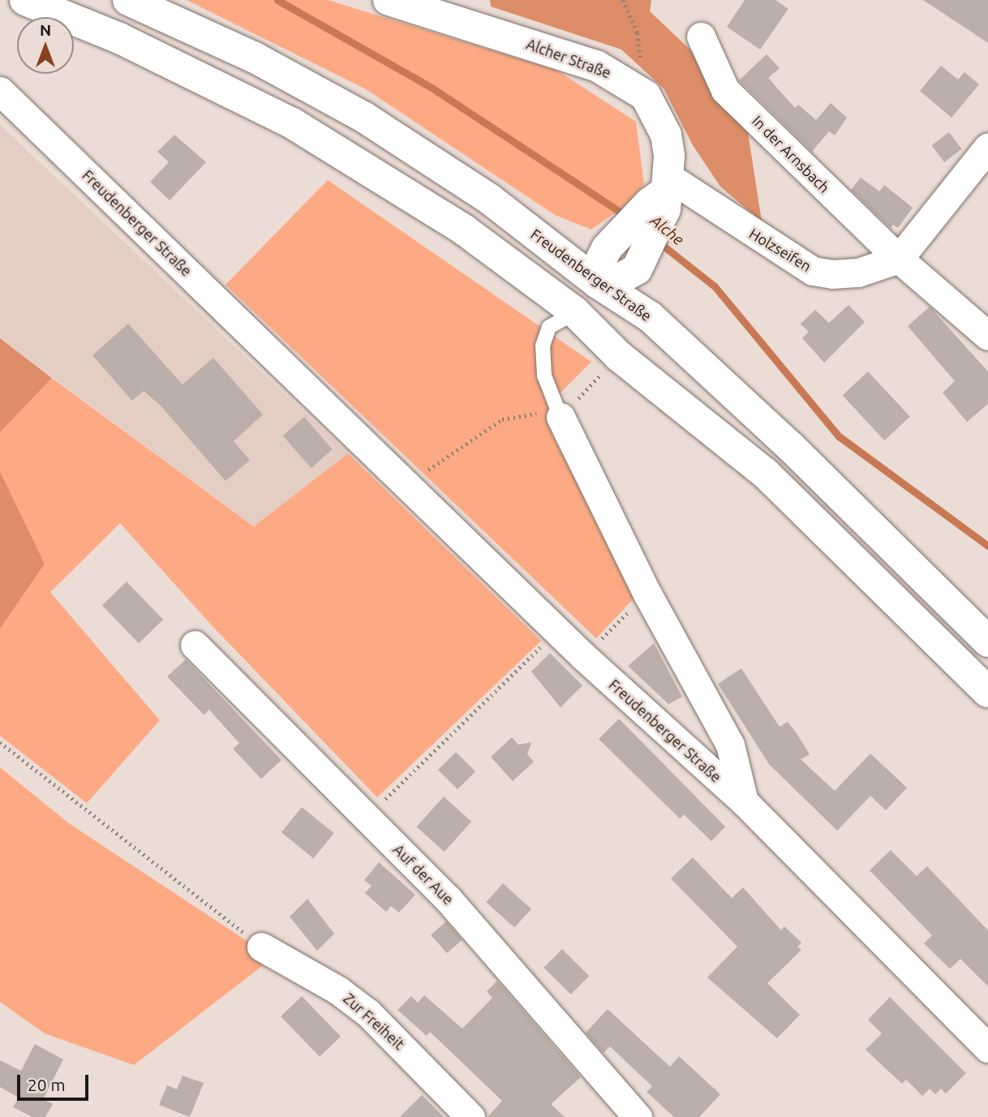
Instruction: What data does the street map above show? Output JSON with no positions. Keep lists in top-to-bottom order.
{
  "streets": {
    "main road": ["Alcher Straße", "Freudenberger Straße"],
    "street": [
      "In der Arnsbach",
      "Holzseifen",
      "Auf der Aue",
      "Zur Freiheit"
    ]
  },
  "crossings": [
    ["Alcher Straße", "Freudenberger Straße"],
    ["Alcher Straße", "Holzseifen"],
    ["In der Arnsbach", "Holzseifen"]
  ],
  "water": ["Alche"],
  "scale_bar": "20 m",
  "north": "top"
}
